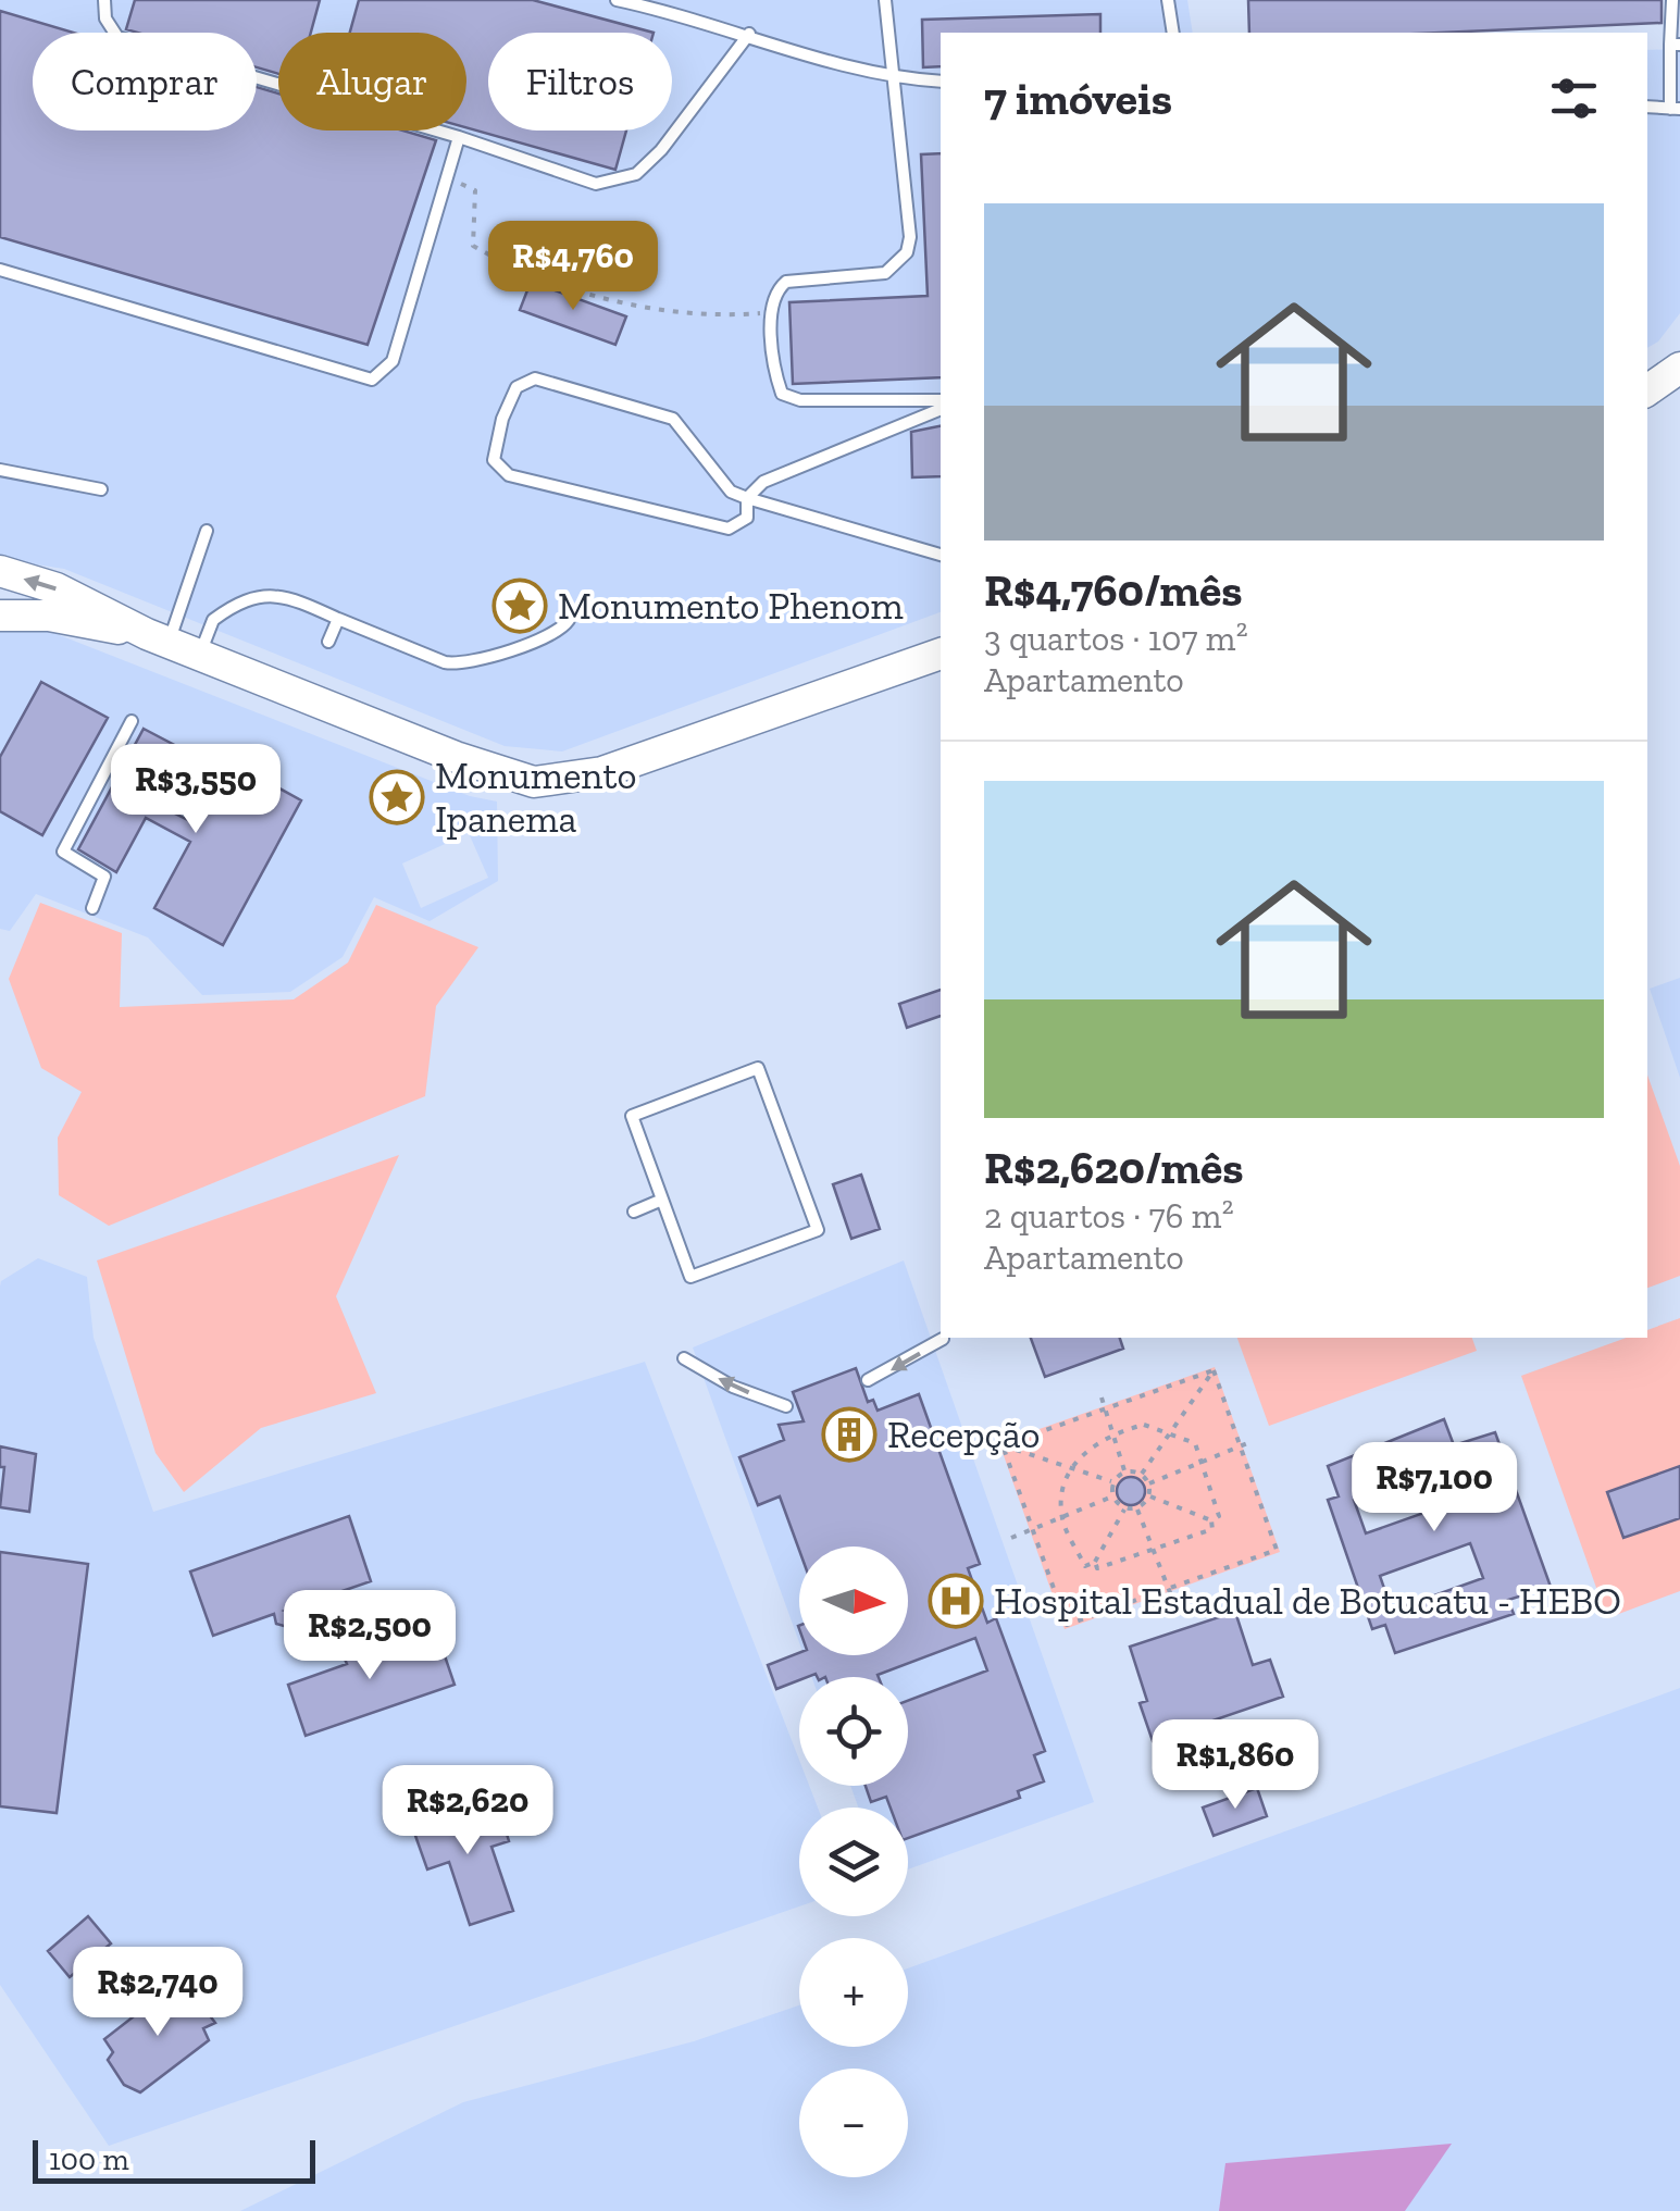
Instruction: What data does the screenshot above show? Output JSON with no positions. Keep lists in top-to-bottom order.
{
  "places": {
    "place": ["Monumento Phenom", "Monumento Ipanema"],
    "building": ["Recepção"],
    "hospital": ["Hospital Estadual de Botucatu - HEBO"]
  },
  "scale_bar": "100 m",
  "north": "right",
  "page": {
    "chip": ["Comprar", "Alugar", "Filtros"],
    "heading": "7 imóveis",
    "list": [
      {
        "name": "R$4,760/mês",
        "note": "3 quartos · 107 m² · Apartamento"
      },
      {
        "name": "R$2,620/mês",
        "note": "2 quartos · 76 m² · Apartamento"
      }
    ],
    "price": [
      "R$4,760",
      "R$3,550",
      "R$7,100",
      "R$2,500",
      "R$1,860",
      "R$2,620",
      "R$2,740"
    ],
    "map_buttons": ["+", "−"],
    "scale": "100 m"
  }
}
